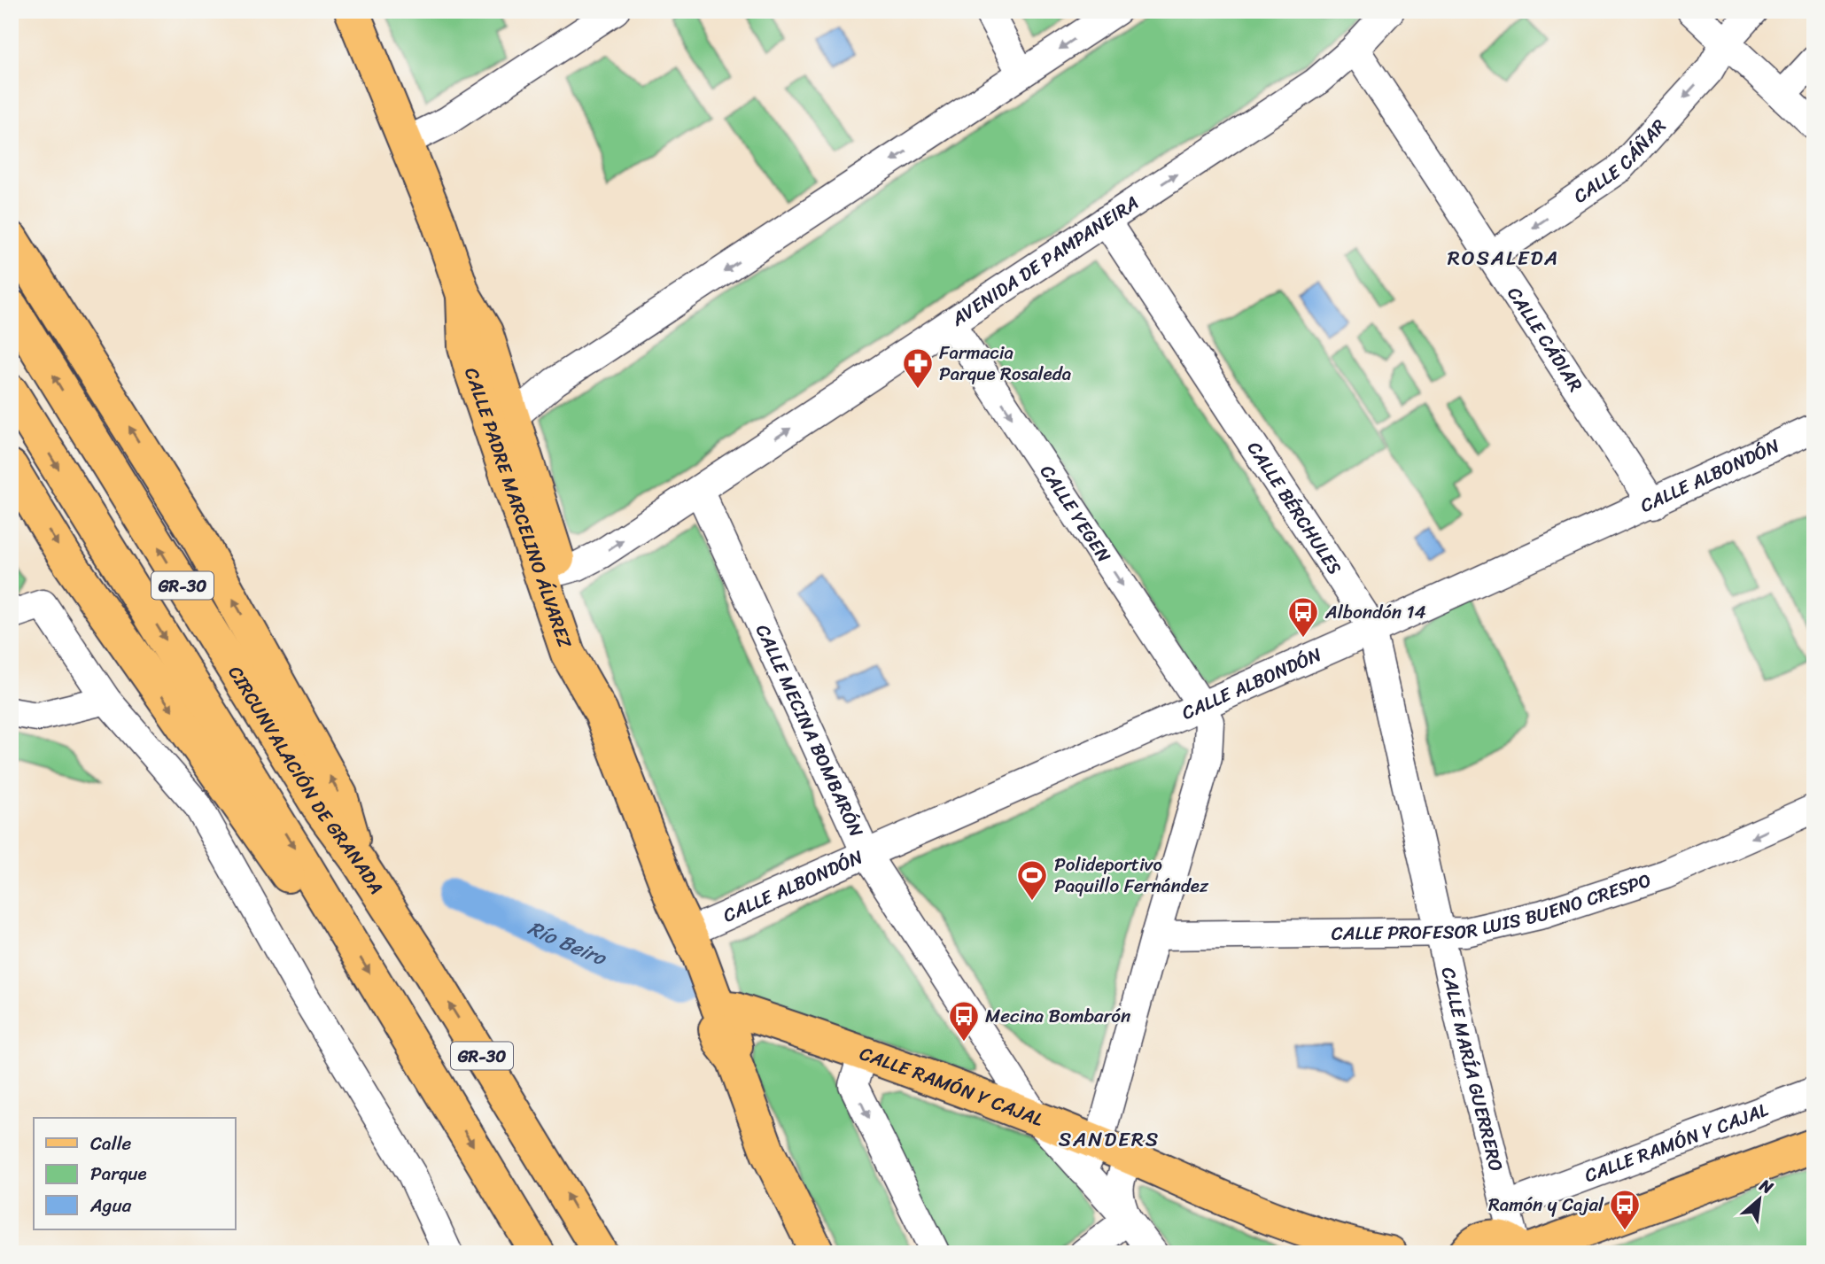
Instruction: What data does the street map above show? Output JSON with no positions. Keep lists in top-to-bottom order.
{
  "streets": {
    "main road": [
      "CALLE PADRE MARCELINO ÁLVAREZ",
      "GR-30",
      "CIRCUNVALACIÓN DE GRANADA",
      "CALLE RAMÓN Y CAJAL"
    ],
    "street": [
      "CALLE CÁÑAR",
      "AVENIDA DE PAMPANEIRA",
      "CALLE CÁDIAR",
      "CALLE ALBONDÓN",
      "CALLE BÉRCHULES",
      "CALLE YEGEN",
      "CALLE MECINA BOMBARÓN",
      "CALLE PROFESOR LUIS BUENO CRESPO",
      "CALLE MARÍA GUERRERO"
    ]
  },
  "crossings": [
    ["CALLE CÁÑAR", "CALLE CÁDIAR"],
    ["AVENIDA DE PAMPANEIRA", "CALLE CÁDIAR"],
    ["AVENIDA DE PAMPANEIRA", "CALLE PADRE MARCELINO ÁLVAREZ"],
    ["AVENIDA DE PAMPANEIRA", "CALLE BÉRCHULES"],
    ["AVENIDA DE PAMPANEIRA", "CALLE YEGEN"],
    ["AVENIDA DE PAMPANEIRA", "CALLE MECINA BOMBARÓN"],
    ["CALLE CÁDIAR", "CALLE ALBONDÓN"],
    ["CALLE ALBONDÓN", "CALLE PADRE MARCELINO ÁLVAREZ"],
    ["CALLE ALBONDÓN", "CALLE BÉRCHULES"],
    ["CALLE ALBONDÓN", "CALLE YEGEN"],
    ["CALLE ALBONDÓN", "CALLE MECINA BOMBARÓN"],
    ["CALLE PADRE MARCELINO ÁLVAREZ", "CALLE RAMÓN Y CAJAL"],
    ["CALLE BÉRCHULES", "CALLE PROFESOR LUIS BUENO CRESPO"],
    ["CALLE BÉRCHULES", "CALLE MARÍA GUERRERO"],
    ["CALLE MECINA BOMBARÓN", "CALLE RAMÓN Y CAJAL"],
    ["CALLE PROFESOR LUIS BUENO CRESPO", "CALLE MARÍA GUERRERO"],
    ["CALLE MARÍA GUERRERO", "CALLE RAMÓN Y CAJAL"]
  ],
  "one_way": ["CALLE CÁÑAR", "CALLE YEGEN", "CALLE PROFESOR LUIS BUENO CRESPO"],
  "districts": ["ROSALEDA", "SANDERS"],
  "water": ["Río Beiro"],
  "places": {
    "pharmacy": ["Farmacia Parque Rosaleda"],
    "bus stop": ["Albondón 14", "Mecina Bombarón", "Ramón y Cajal"],
    "sports": ["Polideportivo Paquillo Fernández"]
  },
  "legend": ["Calle", "Parque", "Agua"],
  "north": "top right"
}
